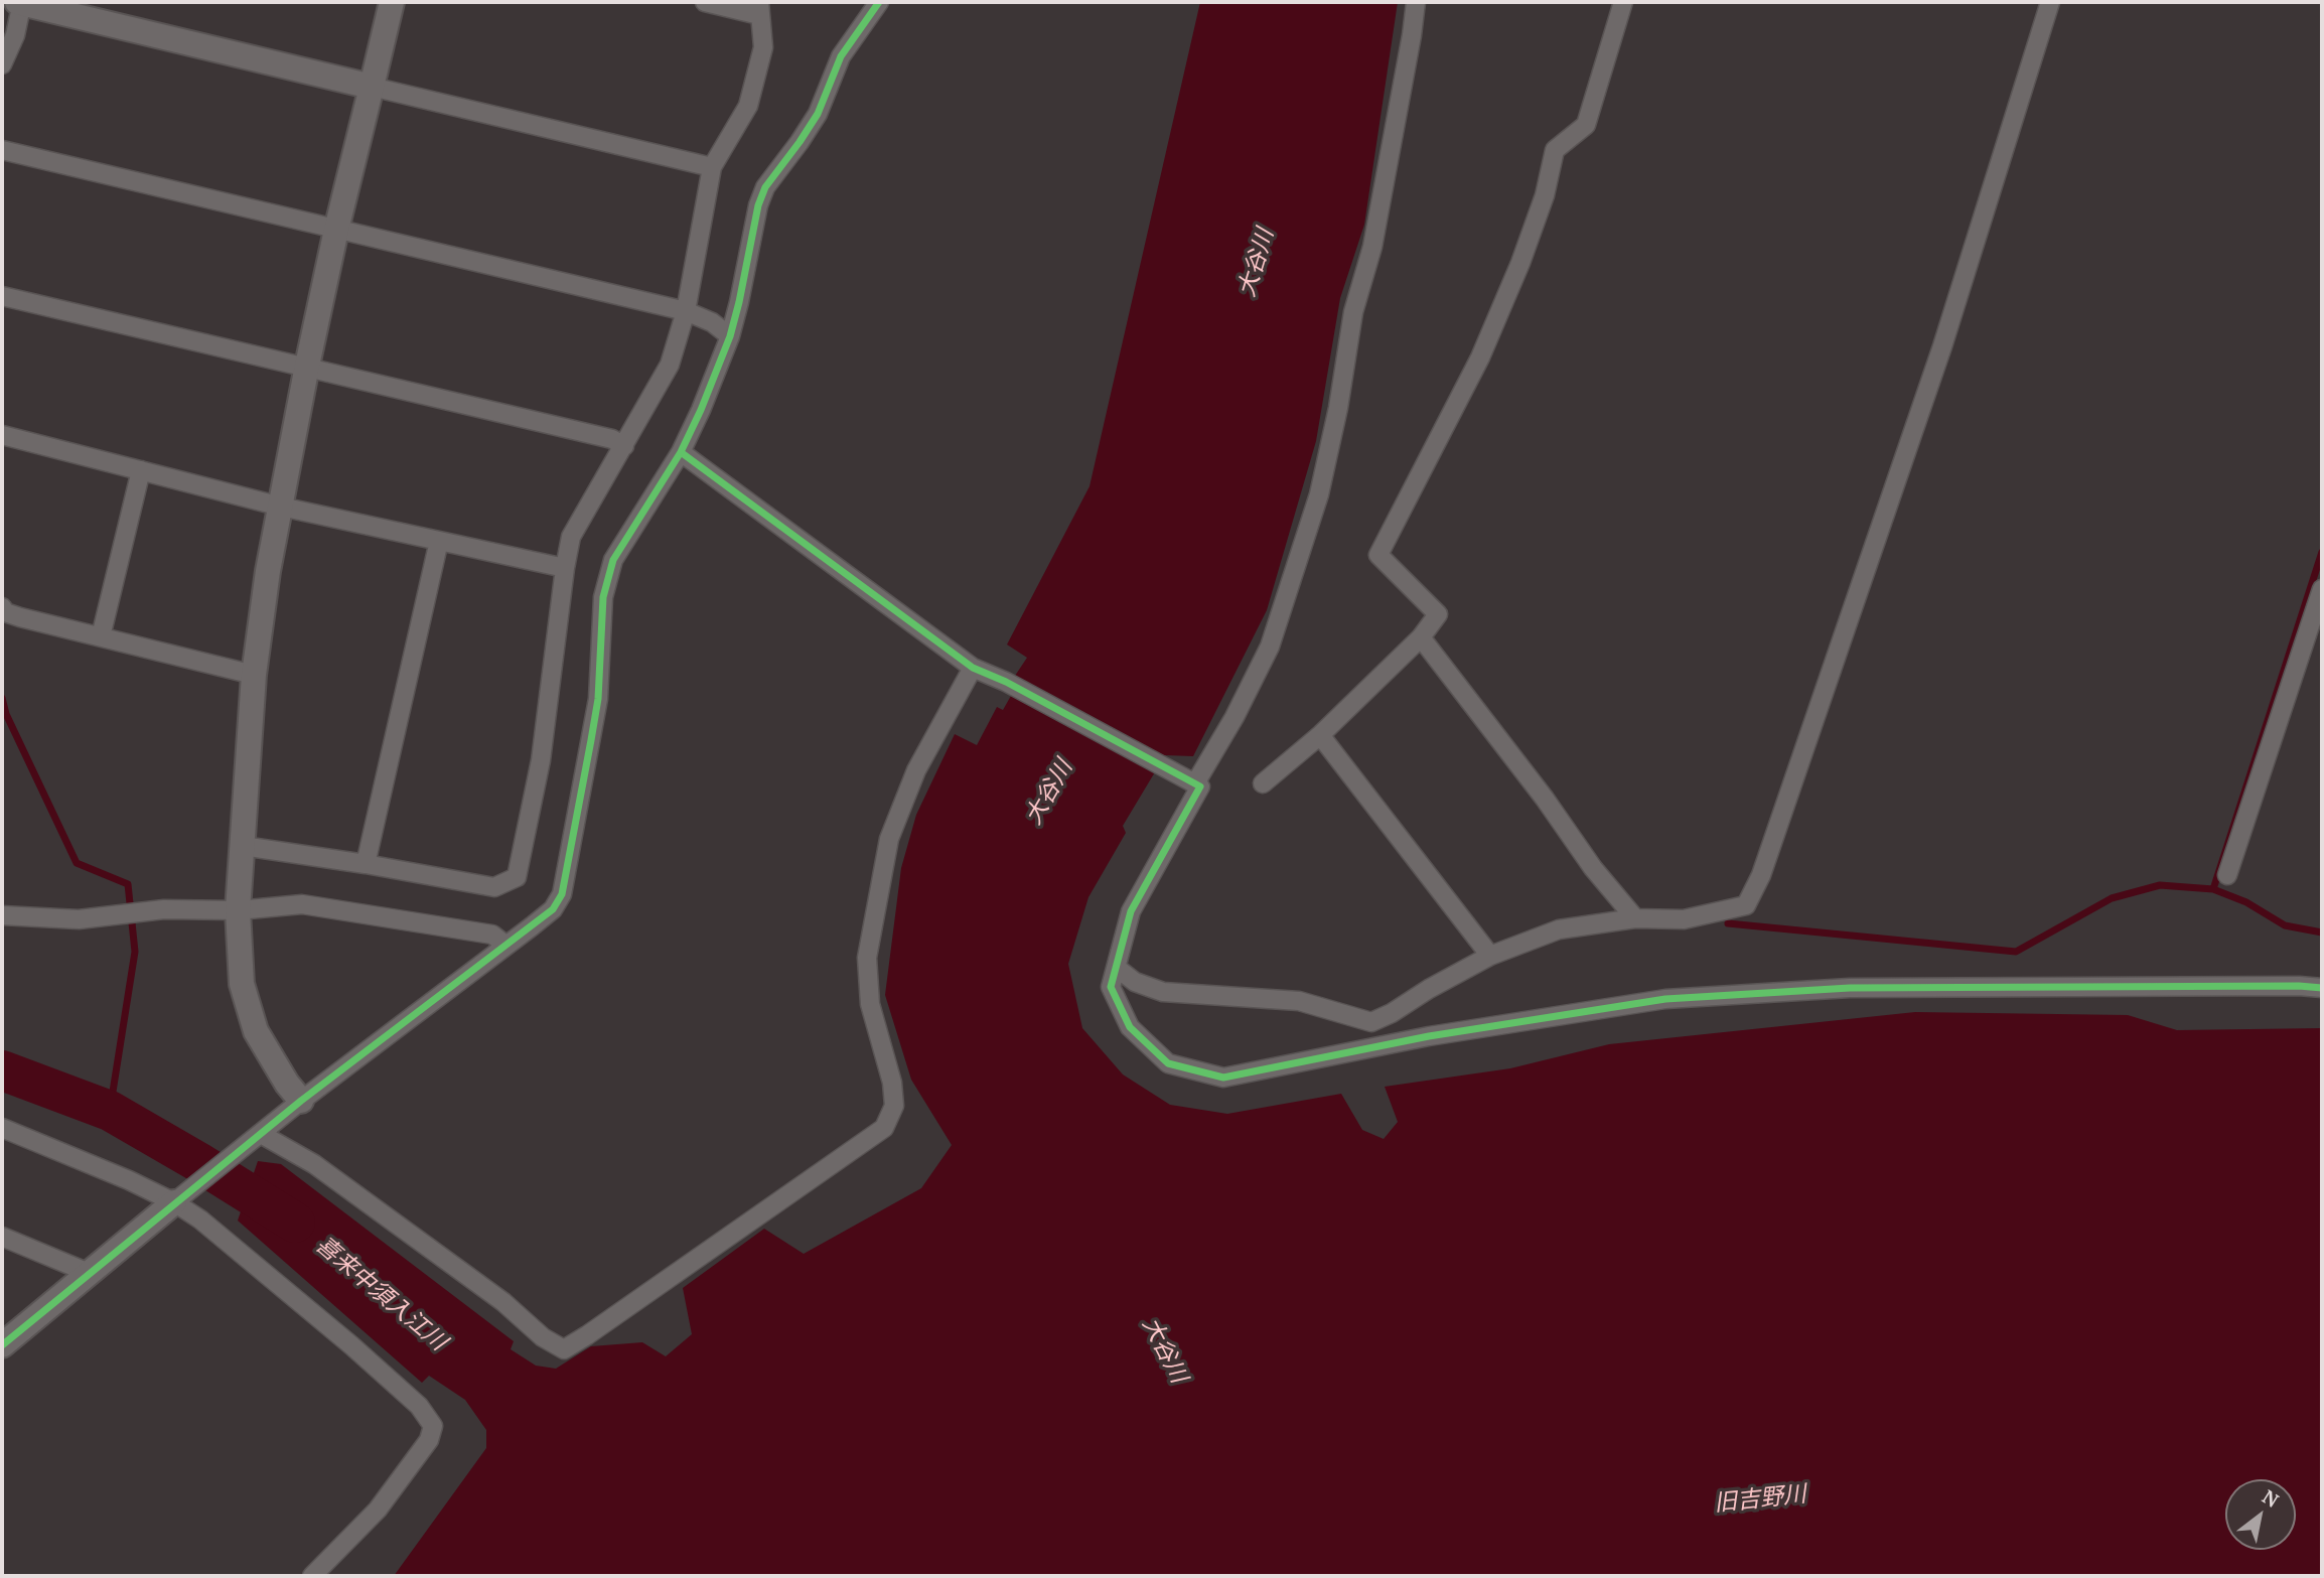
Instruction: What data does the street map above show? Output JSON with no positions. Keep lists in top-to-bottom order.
{
  "water": ["大谷川", "喜来中須入江川", "旧吉野川"],
  "north": "top right"
}
